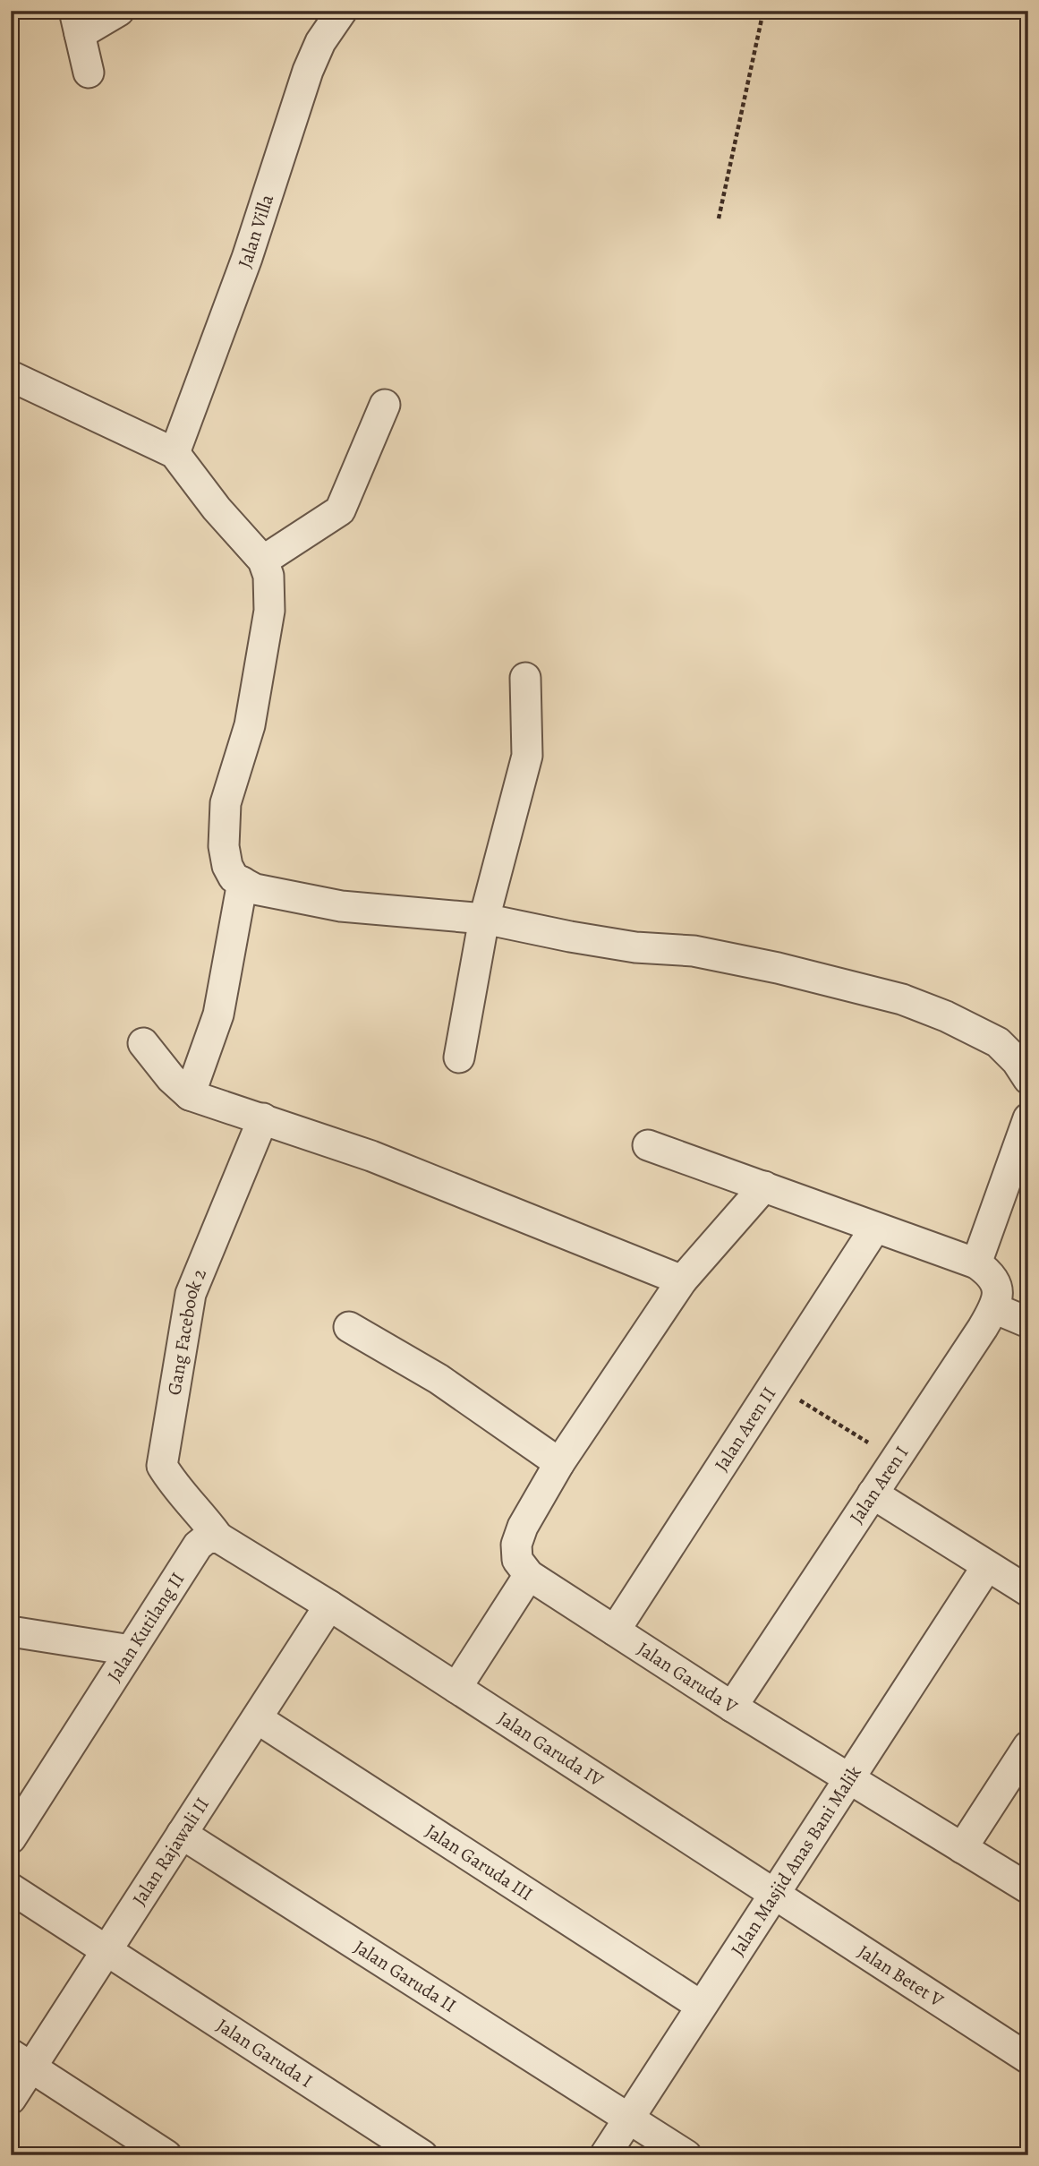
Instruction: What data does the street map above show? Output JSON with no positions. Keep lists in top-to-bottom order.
{
  "streets": {
    "street": [
      "Jalan Villa",
      "Gang Facebook 2",
      "Jalan Aren II",
      "Jalan Aren I",
      "Jalan Kutilang II",
      "Jalan Garuda V",
      "Jalan Garuda IV",
      "Jalan Rajawali II",
      "Jalan Masjid Anas Bani Malik",
      "Jalan Garuda III",
      "Jalan Garuda II",
      "Jalan Betet V",
      "Jalan Garuda I"
    ]
  },
  "crossings": [
    ["Gang Facebook 2", "Jalan Kutilang II"],
    ["Jalan Aren II", "Jalan Garuda V"],
    ["Jalan Aren I", "Jalan Garuda V"],
    ["Jalan Garuda V", "Jalan Masjid Anas Bani Malik"],
    ["Jalan Garuda IV", "Jalan Rajawali II"],
    ["Jalan Garuda IV", "Jalan Masjid Anas Bani Malik"],
    ["Jalan Garuda IV", "Jalan Betet V"],
    ["Jalan Rajawali II", "Jalan Garuda III"],
    ["Jalan Rajawali II", "Jalan Garuda II"],
    ["Jalan Rajawali II", "Jalan Garuda I"],
    ["Jalan Masjid Anas Bani Malik", "Jalan Garuda III"],
    ["Jalan Masjid Anas Bani Malik", "Jalan Garuda II"],
    ["Jalan Masjid Anas Bani Malik", "Jalan Betet V"]
  ]
}
